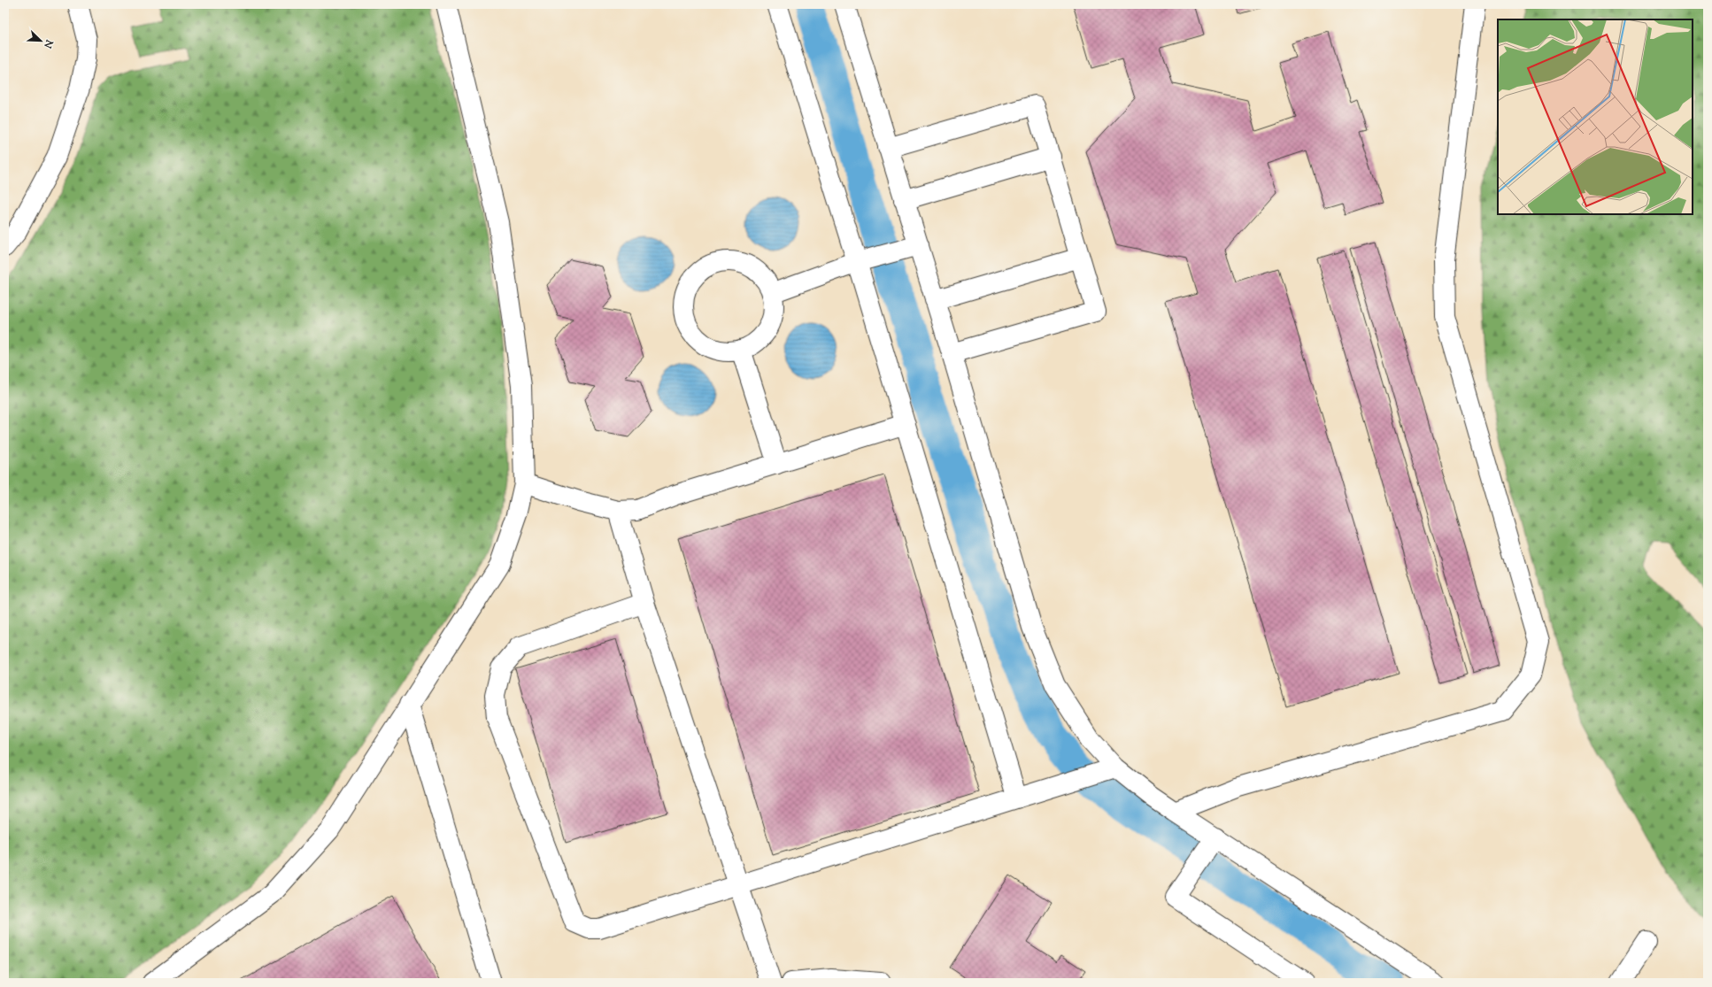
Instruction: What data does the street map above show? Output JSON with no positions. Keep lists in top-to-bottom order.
{
  "north": "bottom right"
}
